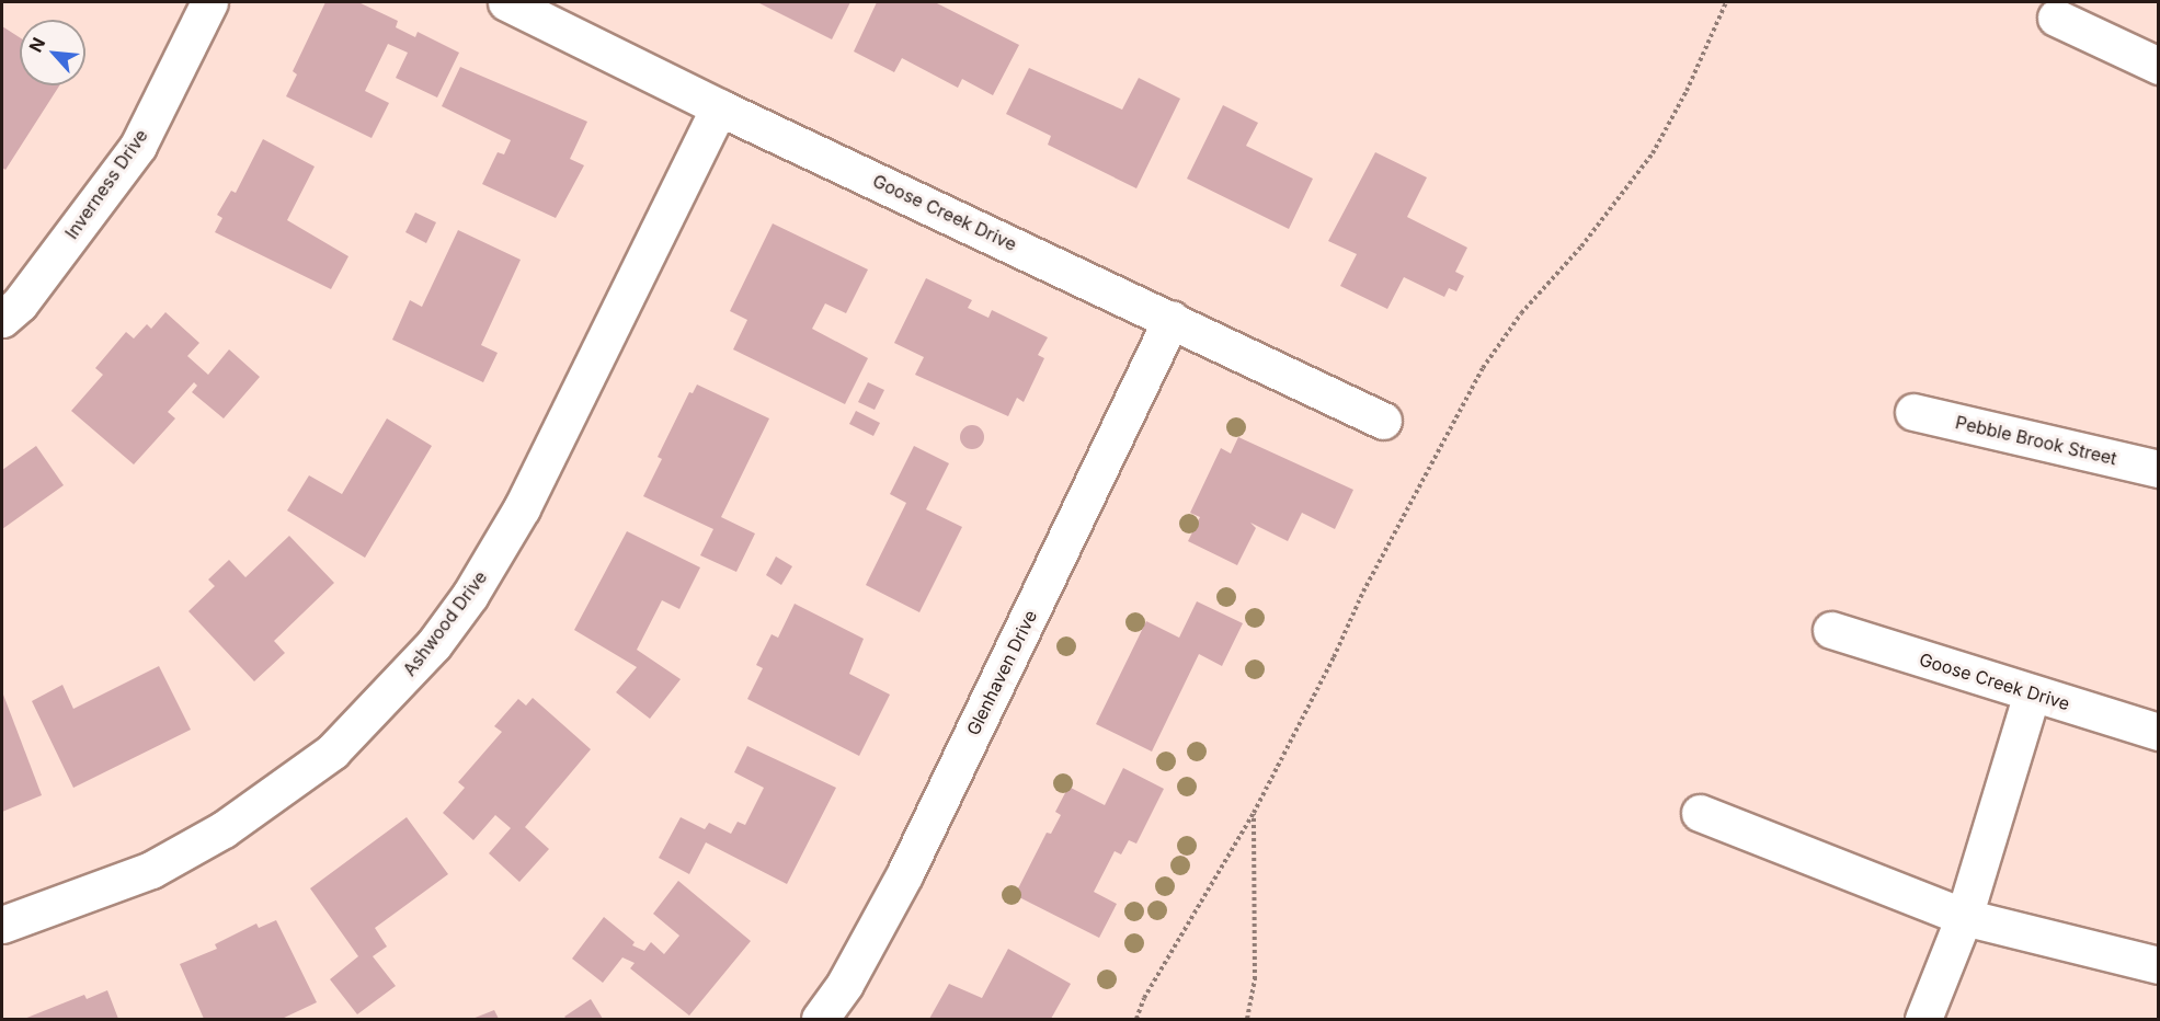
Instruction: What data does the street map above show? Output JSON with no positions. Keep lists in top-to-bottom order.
{
  "streets": {
    "street": [
      "Inverness Drive",
      "Goose Creek Drive",
      "Pebble Brook Street",
      "Ashwood Drive",
      "Glenhaven Drive"
    ]
  },
  "crossings": [
    ["Goose Creek Drive", "Ashwood Drive"],
    ["Goose Creek Drive", "Glenhaven Drive"]
  ],
  "north": "top left"
}
